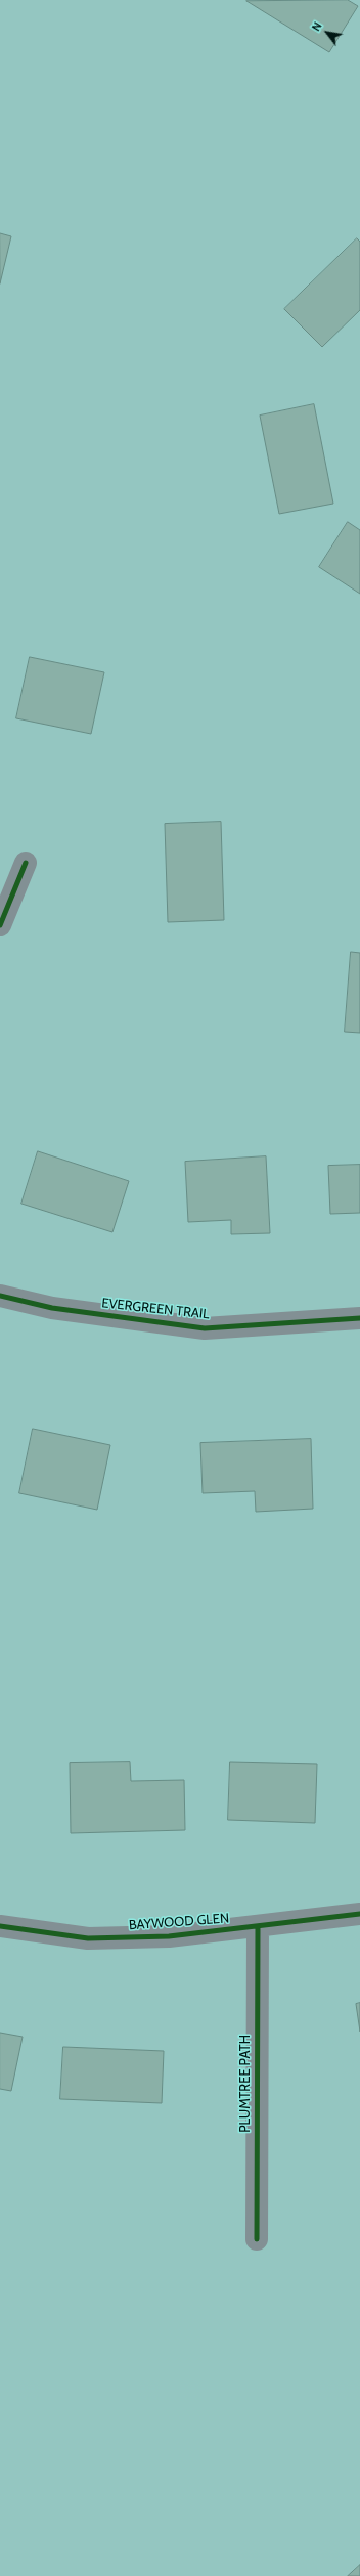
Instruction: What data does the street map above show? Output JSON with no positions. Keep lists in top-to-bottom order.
{
  "streets": {
    "street": ["EVERGREEN TRAIL", "BAYWOOD GLEN", "PLUMTREE PATH"]
  },
  "crossings": [
    ["BAYWOOD GLEN", "PLUMTREE PATH"]
  ],
  "north": "top left"
}
